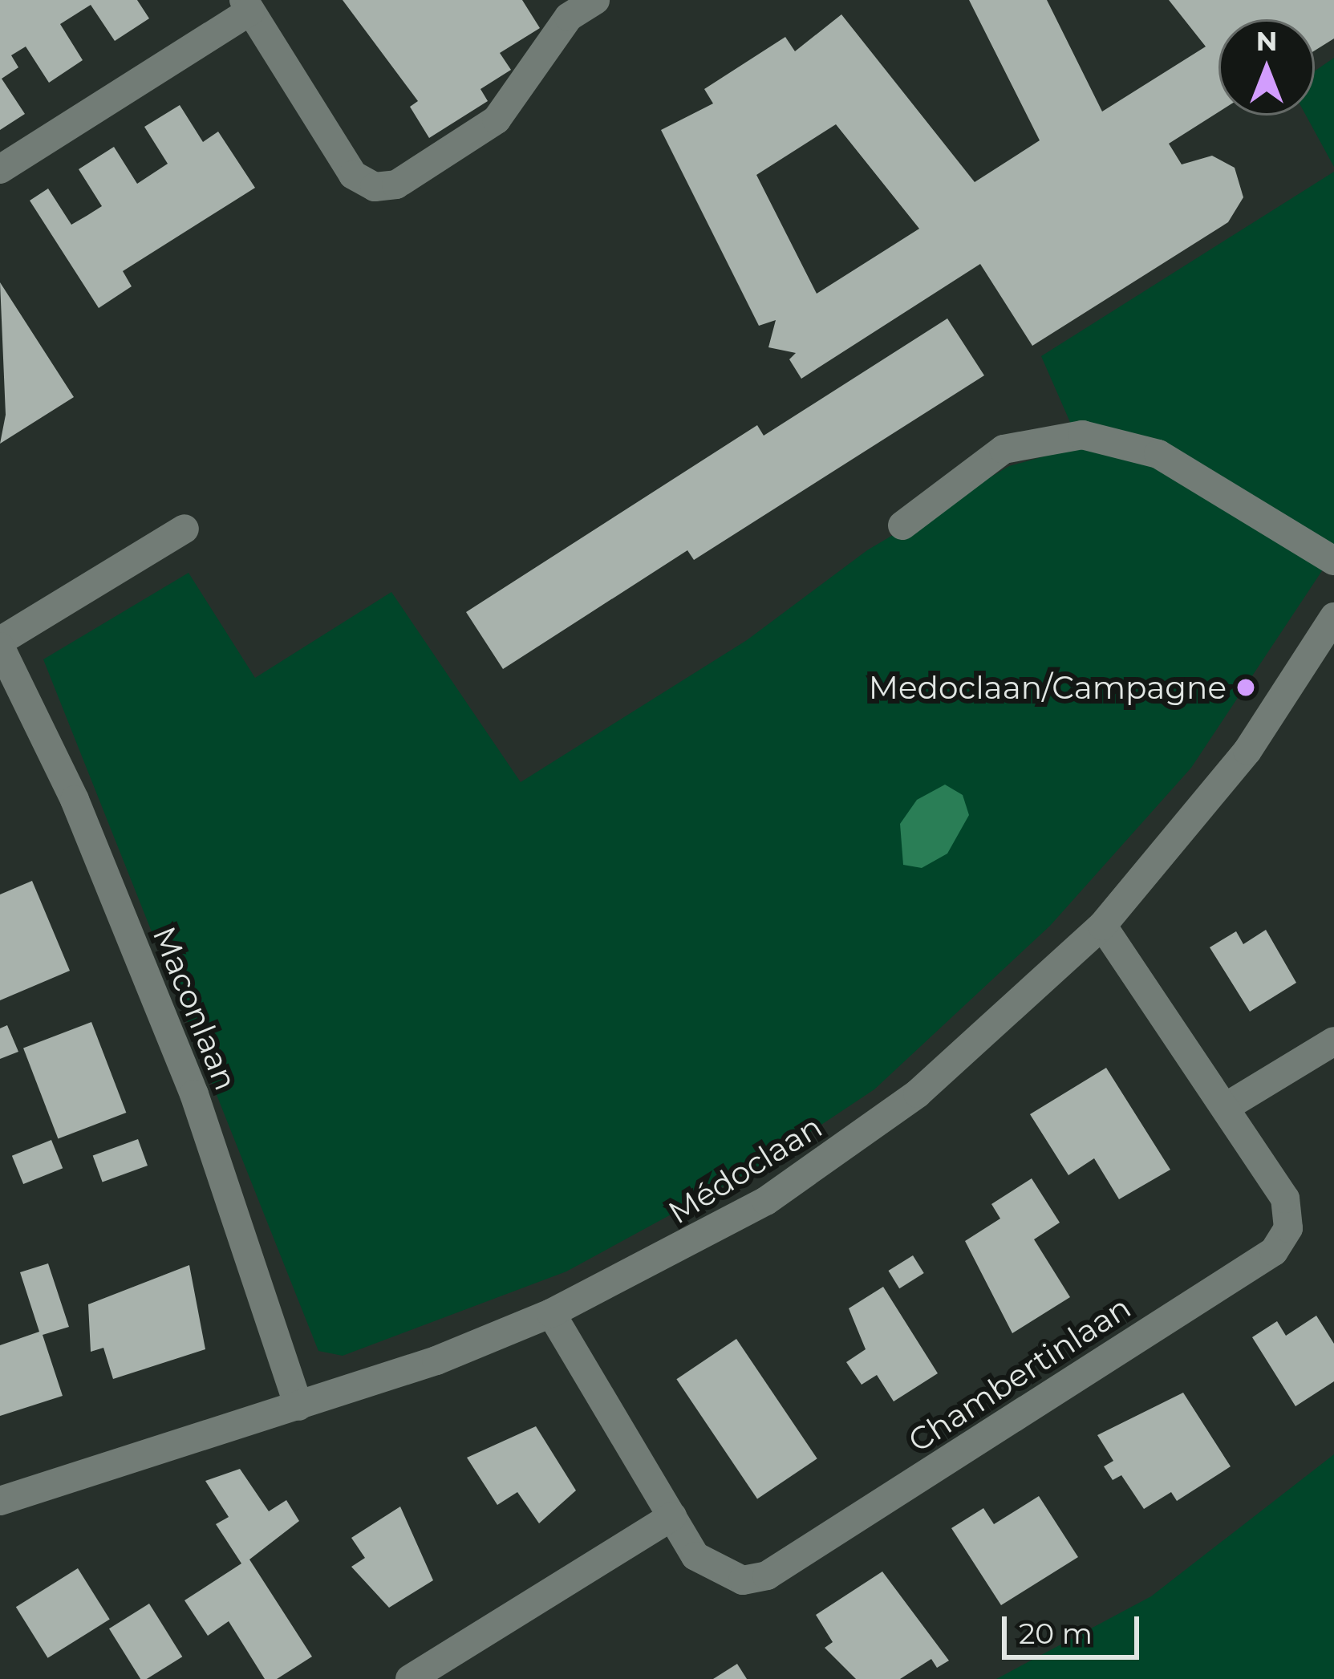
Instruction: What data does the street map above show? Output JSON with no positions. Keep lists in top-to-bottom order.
{
  "streets": {
    "street": ["Maconlaan", "Médoclaan", "Chambertinlaan"]
  },
  "crossings": [
    ["Maconlaan", "Médoclaan"],
    ["Médoclaan", "Chambertinlaan"]
  ],
  "places": ["Medoclaan/Campagne"],
  "scale_bar": "20 m",
  "north": "top"
}
